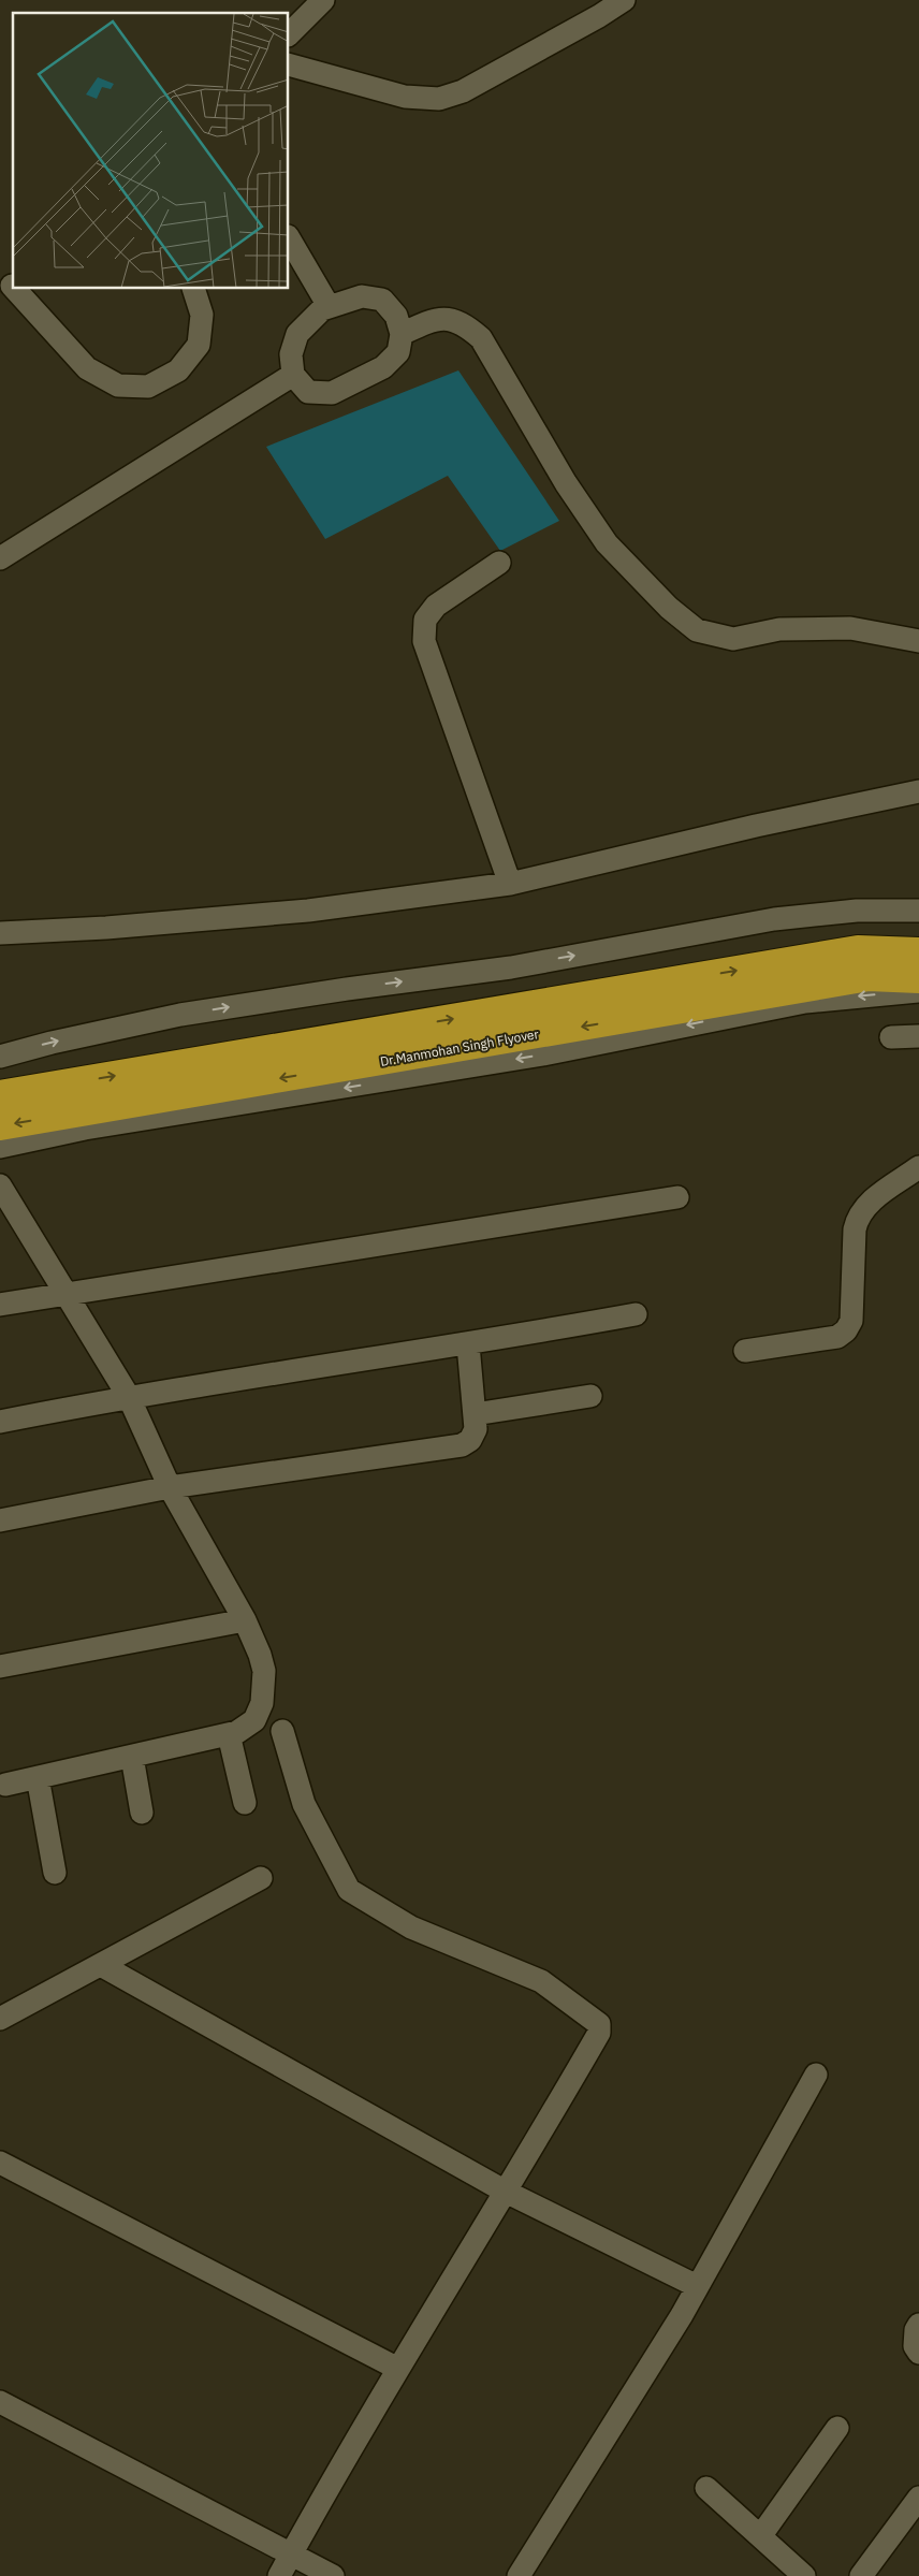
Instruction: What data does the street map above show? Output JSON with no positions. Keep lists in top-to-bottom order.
{
  "streets": {
    "highway": ["Dr.Manmohan Singh Flyover"]
  }
}
